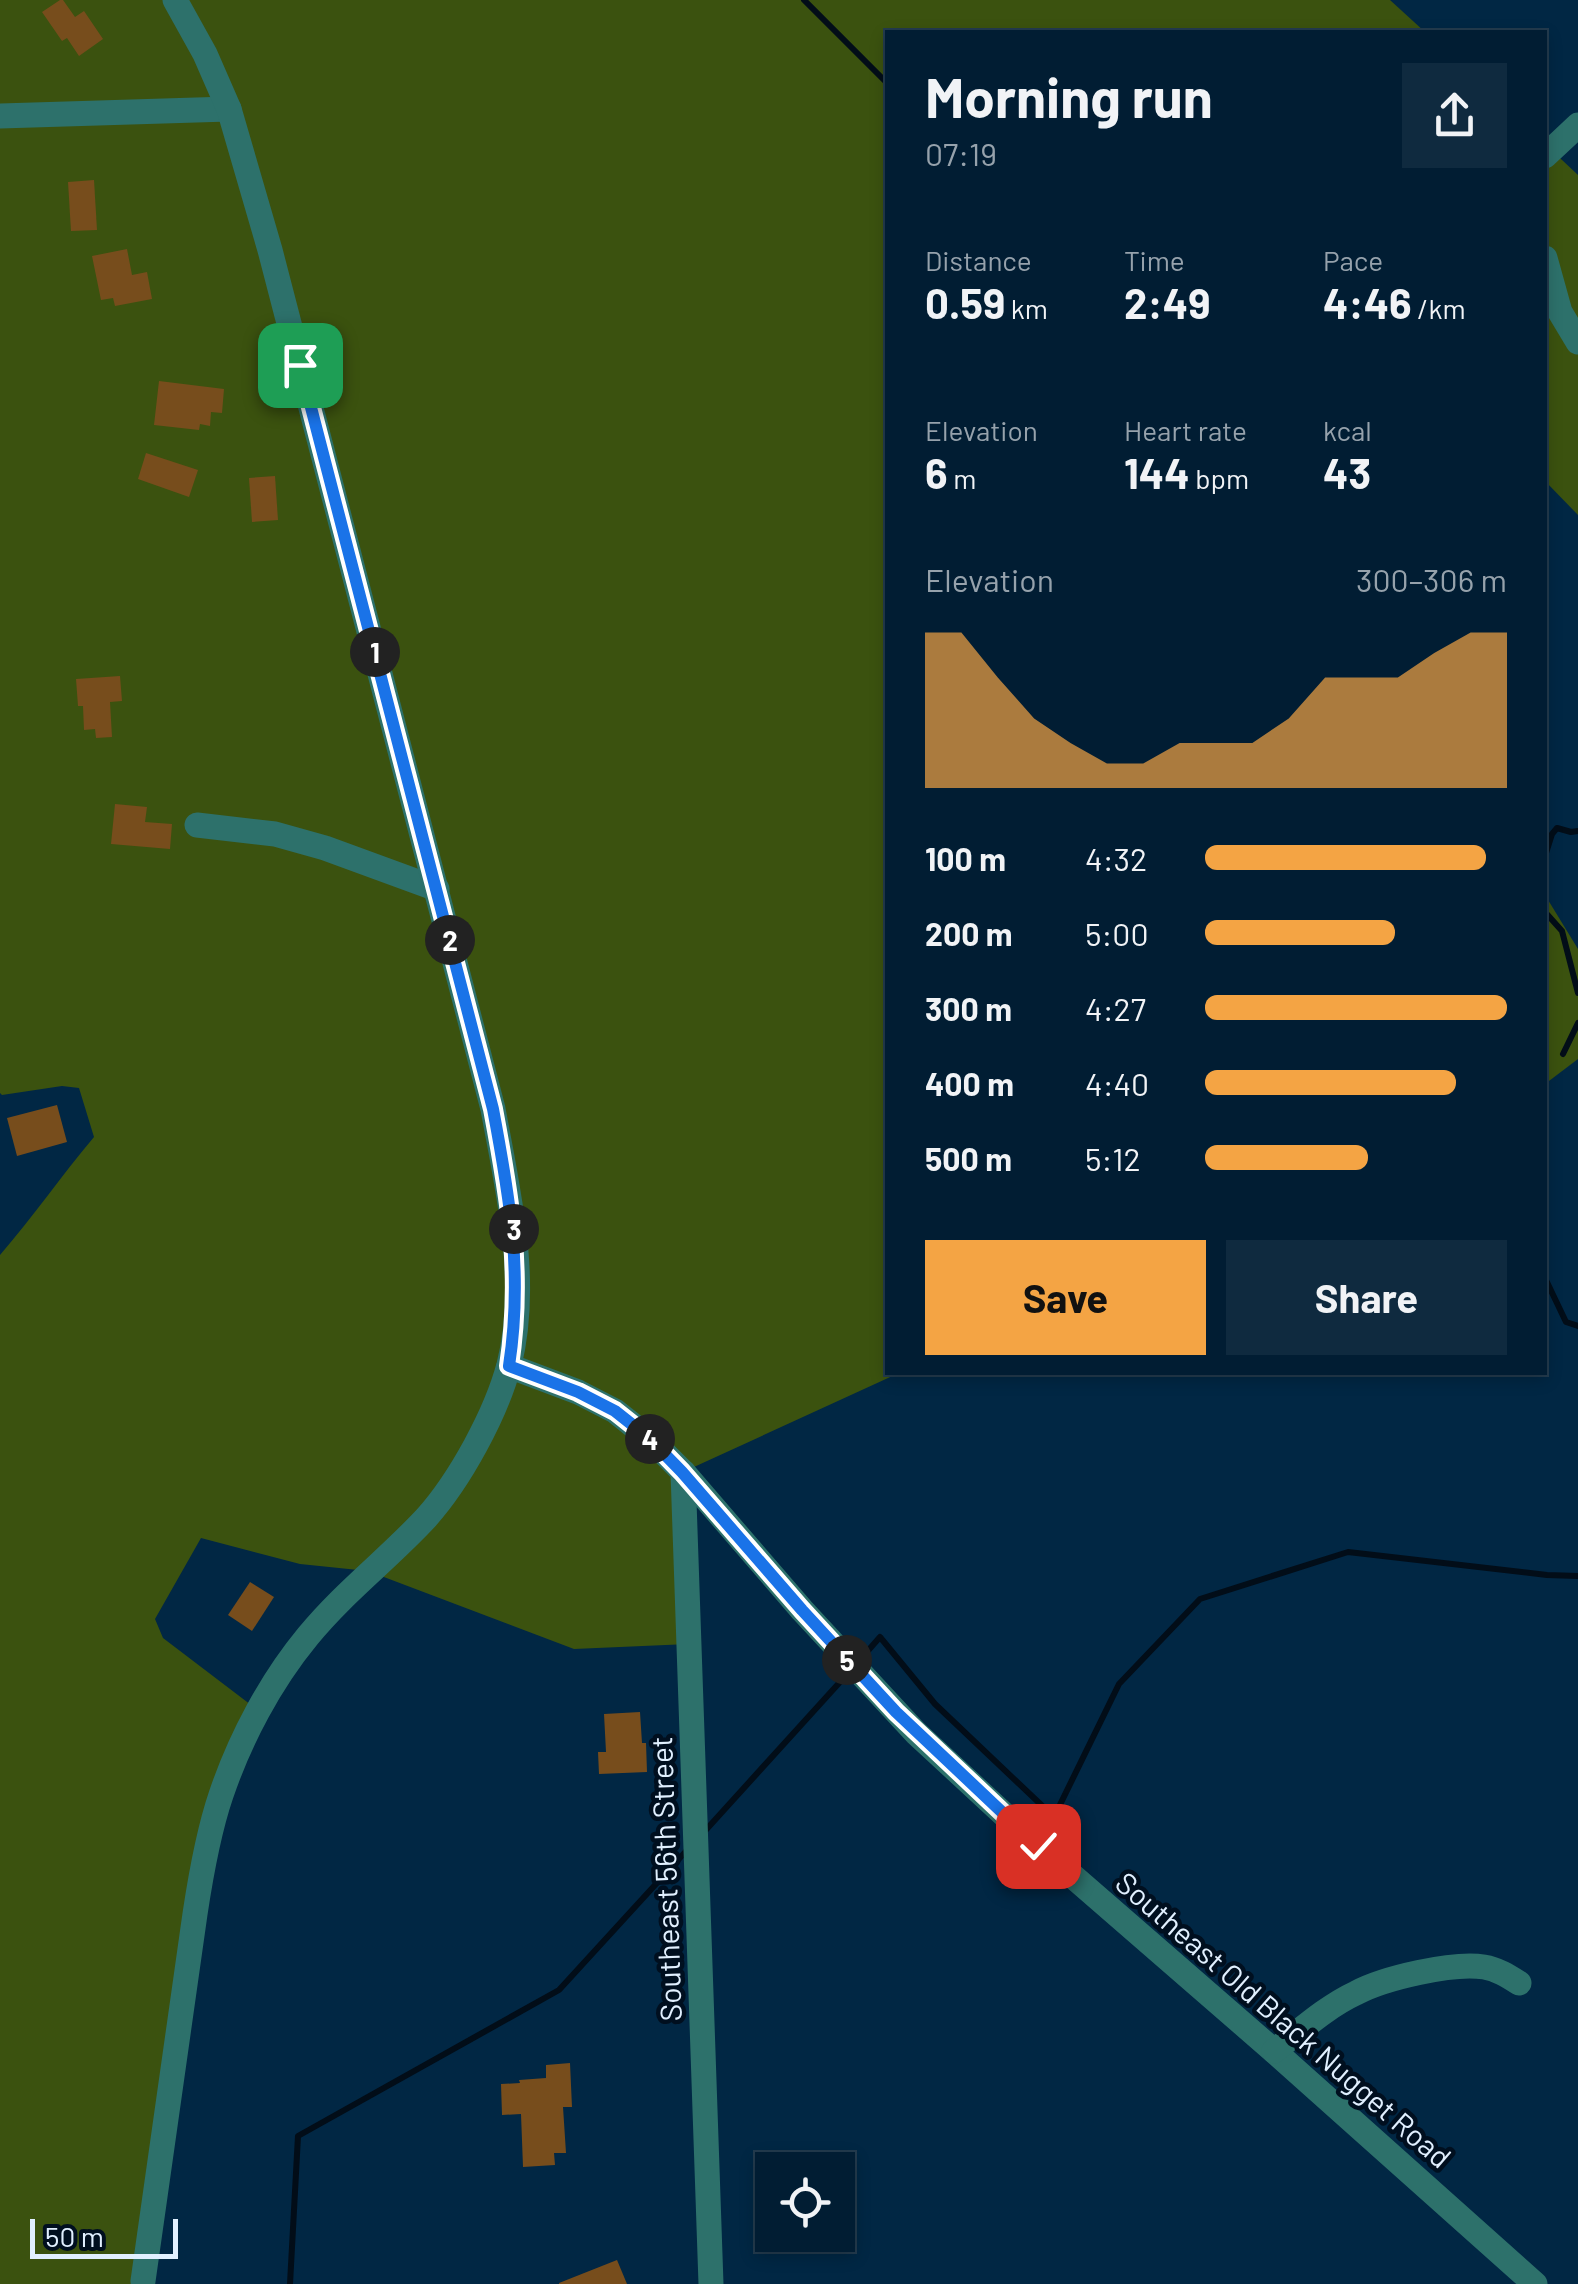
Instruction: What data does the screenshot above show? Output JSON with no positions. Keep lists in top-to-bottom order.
{
  "streets": {
    "street": ["Southeast 56th Street", "Southeast Old Black Nugget Road"]
  },
  "crossings": [
    ["Southeast 56th Street", "Southeast Old Black Nugget Road"]
  ],
  "scale_bar": "50 m",
  "page": {
    "heading": ["Morning run", "07:19"],
    "stats": [
      ["Distance", "0.59 km"],
      ["Time", "2:49"],
      ["Pace", "4:46 /km"],
      ["Elevation", "6 m"],
      ["Heart rate", "144 bpm"],
      ["kcal", "43"]
    ],
    "chart": ["Elevation", "300–306 m"],
    "pins": [
      "1",
      "2",
      "3",
      "4",
      "5"
    ],
    "list": [
      {
        "name": "100 m",
        "note": "4:32"
      },
      {
        "name": "200 m",
        "note": "5:00"
      },
      {
        "name": "300 m",
        "note": "4:27"
      },
      {
        "name": "400 m",
        "note": "4:40"
      },
      {
        "name": "500 m",
        "note": "5:12"
      }
    ],
    "buttons": ["Save", "Share"],
    "scale": "50 m"
  }
}
